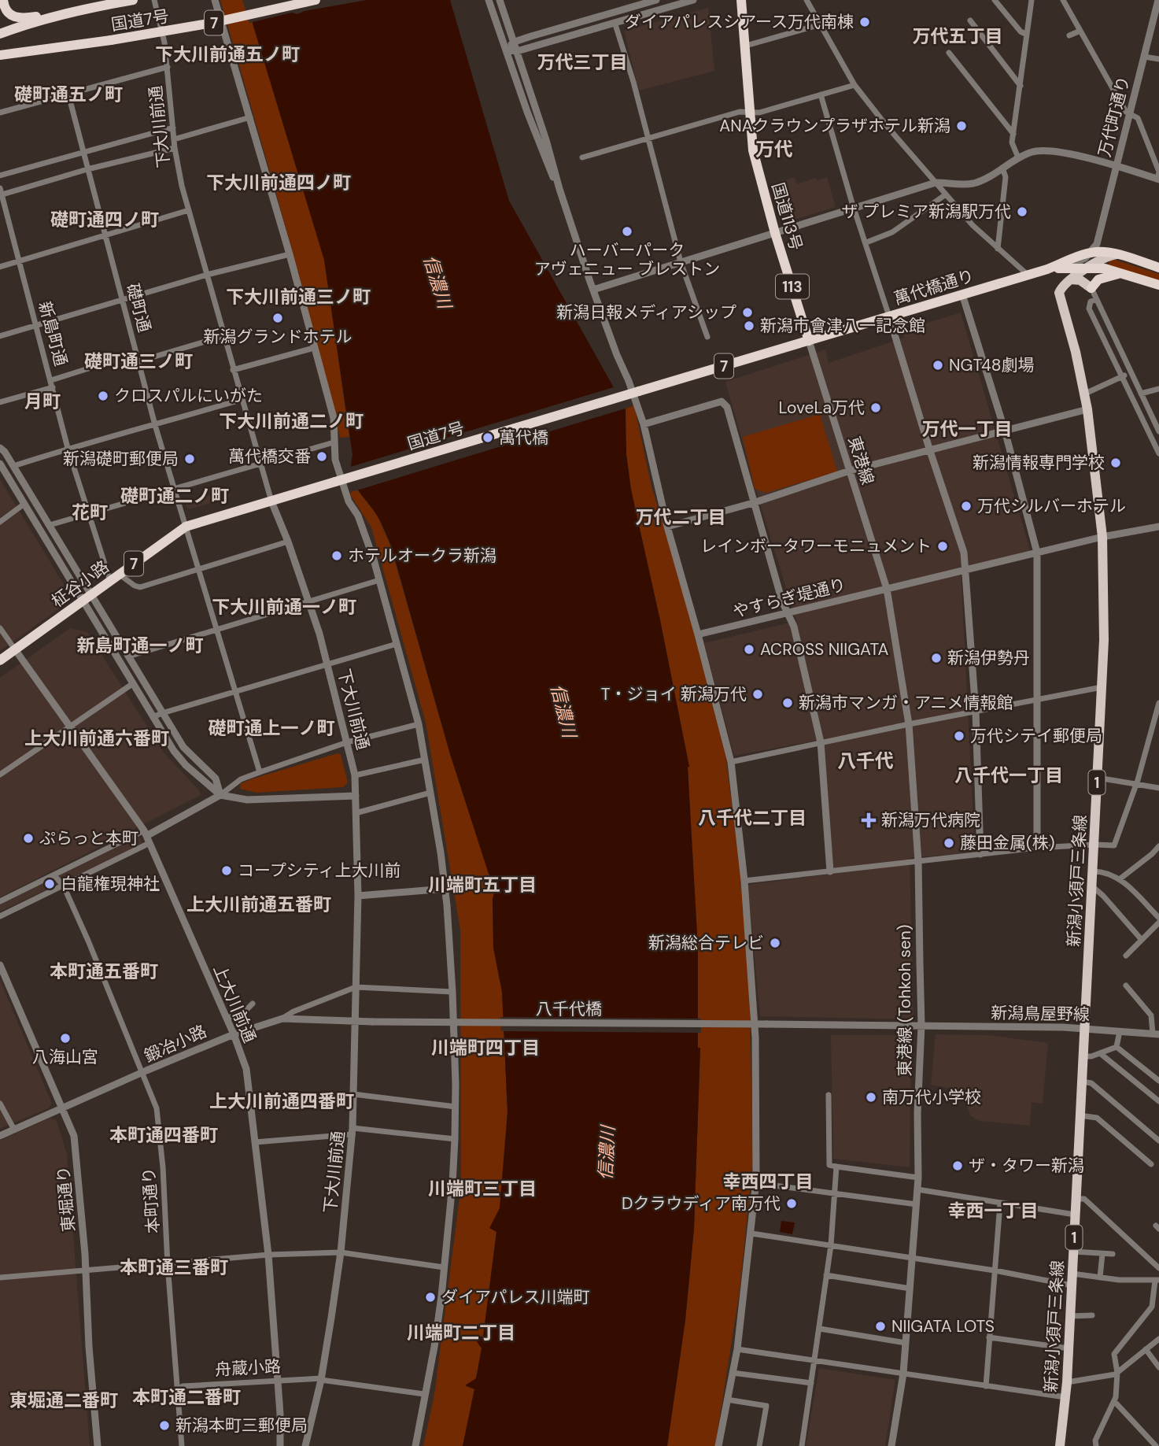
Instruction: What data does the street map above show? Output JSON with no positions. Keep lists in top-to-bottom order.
{
  "streets": {
    "highway": [
      "国道7号",
      "7",
      "国道113号",
      "113",
      "萬代橋通り",
      "柾谷小路"
    ],
    "main road": ["1", "新潟小須戸三条線"],
    "street": [
      "万代町通り",
      "下大川前通",
      "礎町通",
      "新島町通",
      "東港線",
      "やすらぎ堤通り",
      "東港線 (Tohkoh sen)",
      "上大川前通",
      "八千代橋",
      "新潟鳥屋野線",
      "鍛冶小路",
      "東堀通り",
      "本町通り",
      "舟蔵小路"
    ]
  },
  "crossings": [
    ["国道7号", "萬代橋通り"],
    ["国道7号", "柾谷小路"],
    ["7", "万代町通り"],
    ["7", "萬代橋通り"],
    ["万代町通り", "萬代橋通り"],
    ["下大川前通", "柾谷小路"],
    ["下大川前通", "鍛冶小路"],
    ["下大川前通", "舟蔵小路"],
    ["国道113号", "萬代橋通り"],
    ["国道113号", "東港線"],
    ["萬代橋通り", "東港線"],
    ["礎町通", "柾谷小路"],
    ["新島町通", "柾谷小路"],
    ["東港線", "やすらぎ堤通り"],
    ["東港線", "東港線 (Tohkoh sen)"],
    ["柾谷小路", "上大川前通"],
    ["やすらぎ堤通り", "新潟小須戸三条線"],
    ["やすらぎ堤通り", "東港線 (Tohkoh sen)"],
    ["新潟小須戸三条線", "新潟鳥屋野線"],
    ["東港線 (Tohkoh sen)", "八千代橋"],
    ["東港線 (Tohkoh sen)", "新潟鳥屋野線"],
    ["上大川前通", "鍛冶小路"],
    ["上大川前通", "舟蔵小路"],
    ["八千代橋", "新潟鳥屋野線"],
    ["八千代橋", "鍛冶小路"],
    ["鍛冶小路", "東堀通り"],
    ["鍛冶小路", "本町通り"],
    ["本町通り", "舟蔵小路"]
  ],
  "districts": [
    "万代五丁目",
    "下大川前通五ノ町",
    "万代三丁目",
    "礎町通五ノ町",
    "万代",
    "下大川前通四ノ町",
    "礎町通四ノ町",
    "下大川前通三ノ町",
    "礎町通三ノ町",
    "月町",
    "下大川前通二ノ町",
    "万代一丁目",
    "礎町通二ノ町",
    "花町",
    "万代二丁目",
    "下大川前通一ノ町",
    "新島町通一ノ町",
    "礎町通上一ノ町",
    "上大川前通六番町",
    "八千代",
    "八千代一丁目",
    "八千代二丁目",
    "川端町五丁目",
    "上大川前通五番町",
    "本町通五番町",
    "川端町四丁目",
    "上大川前通四番町",
    "本町通四番町",
    "幸西四丁目",
    "川端町三丁目",
    "幸西一丁目",
    "本町通三番町",
    "川端町二丁目",
    "本町通二番町",
    "東堀通二番町"
  ],
  "water": ["信濃川"],
  "places": {
    "other": [
      "ダイアパレスシアース万代南棟",
      "ANAクラウンプラザホテル新潟",
      "ザ プレミア新潟駅万代",
      "ハーバーパーク アヴェニュー ブレストン",
      "新潟日報メディアシップ",
      "新潟グランドホテル",
      "新潟市會津八一記念館",
      "NGT48劇場",
      "クロスパルにいがた",
      "LoveLa万代",
      "萬代橋",
      "萬代橋交番",
      "新潟礎町郵便局",
      "新潟情報専門学校",
      "万代シルバーホテル",
      "レインボータワーモニュメント",
      "ホテルオークラ新潟",
      "ACROSS NIIGATA",
      "新潟伊勢丹",
      "T・ジョイ 新潟万代",
      "新潟市マンガ・アニメ情報館",
      "万代シテイ郵便局",
      "ぷらっと本町",
      "藤田金属(株)",
      "コープシティ上大川前",
      "白龍権現神社",
      "新潟総合テレビ",
      "八海山宮",
      "南万代小学校",
      "ザ・タワー新潟",
      "Dクラウディア南万代",
      "ダイアパレス川端町",
      "NIIGATA LOTS",
      "新潟本町三郵便局"
    ],
    "health": ["新潟万代病院"]
  }
}
